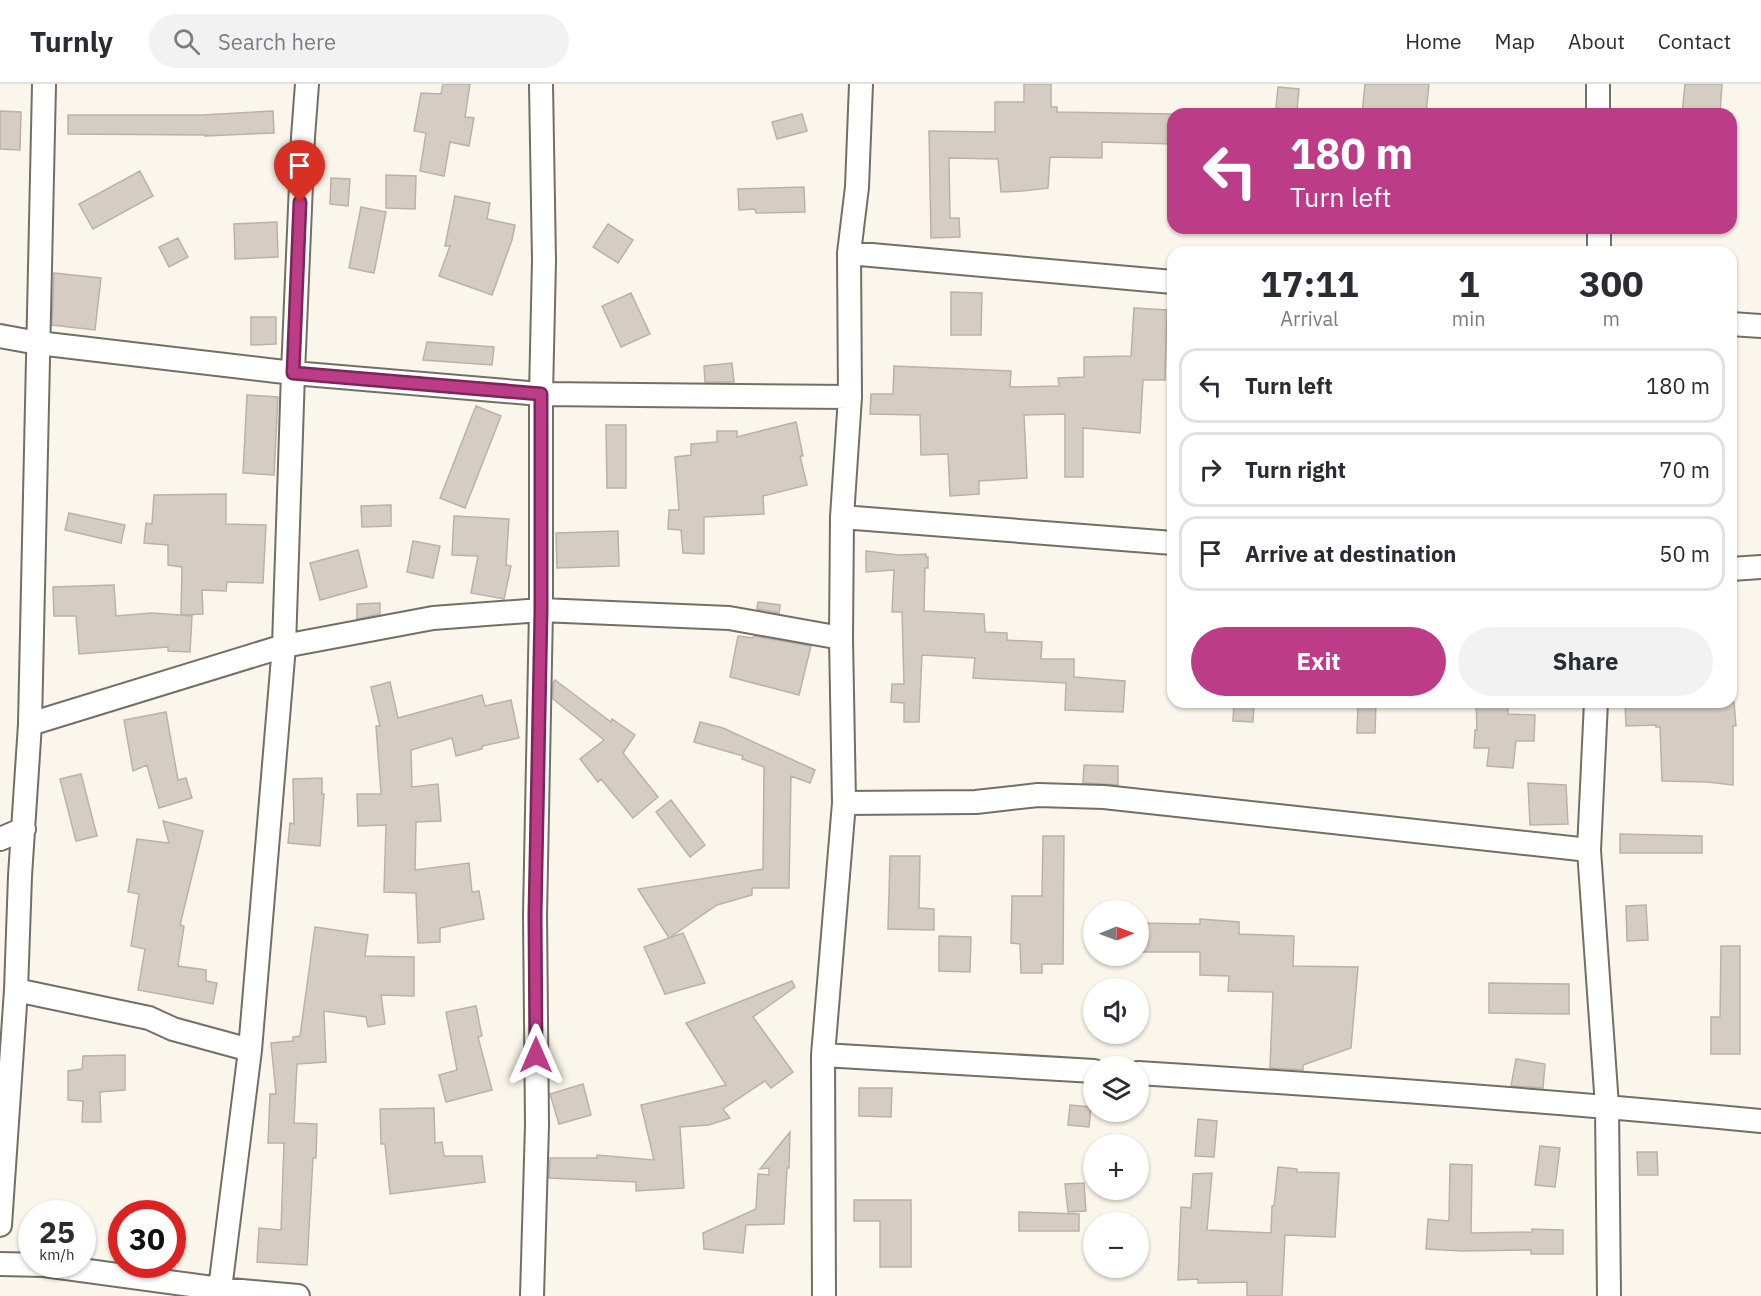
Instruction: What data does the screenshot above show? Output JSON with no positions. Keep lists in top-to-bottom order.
{
  "north": "right",
  "page": {
    "header": "Turnly",
    "search": "Search here",
    "nav": [
      "Home",
      "Map",
      "About",
      "Contact"
    ],
    "turn": ["180 m", "Turn left"],
    "eta": [
      "17:11",
      "Arrival",
      "1",
      "min",
      "300",
      "m"
    ],
    "list": [
      {
        "name": "Turn left",
        "value": "180 m"
      },
      {
        "name": "Turn right",
        "value": "70 m"
      },
      {
        "name": "Arrive at destination",
        "value": "50 m"
      }
    ],
    "buttons": ["Exit", "Share"],
    "map_buttons": ["+", "−"],
    "speed": "25 km/h",
    "limit": "30"
  }
}
